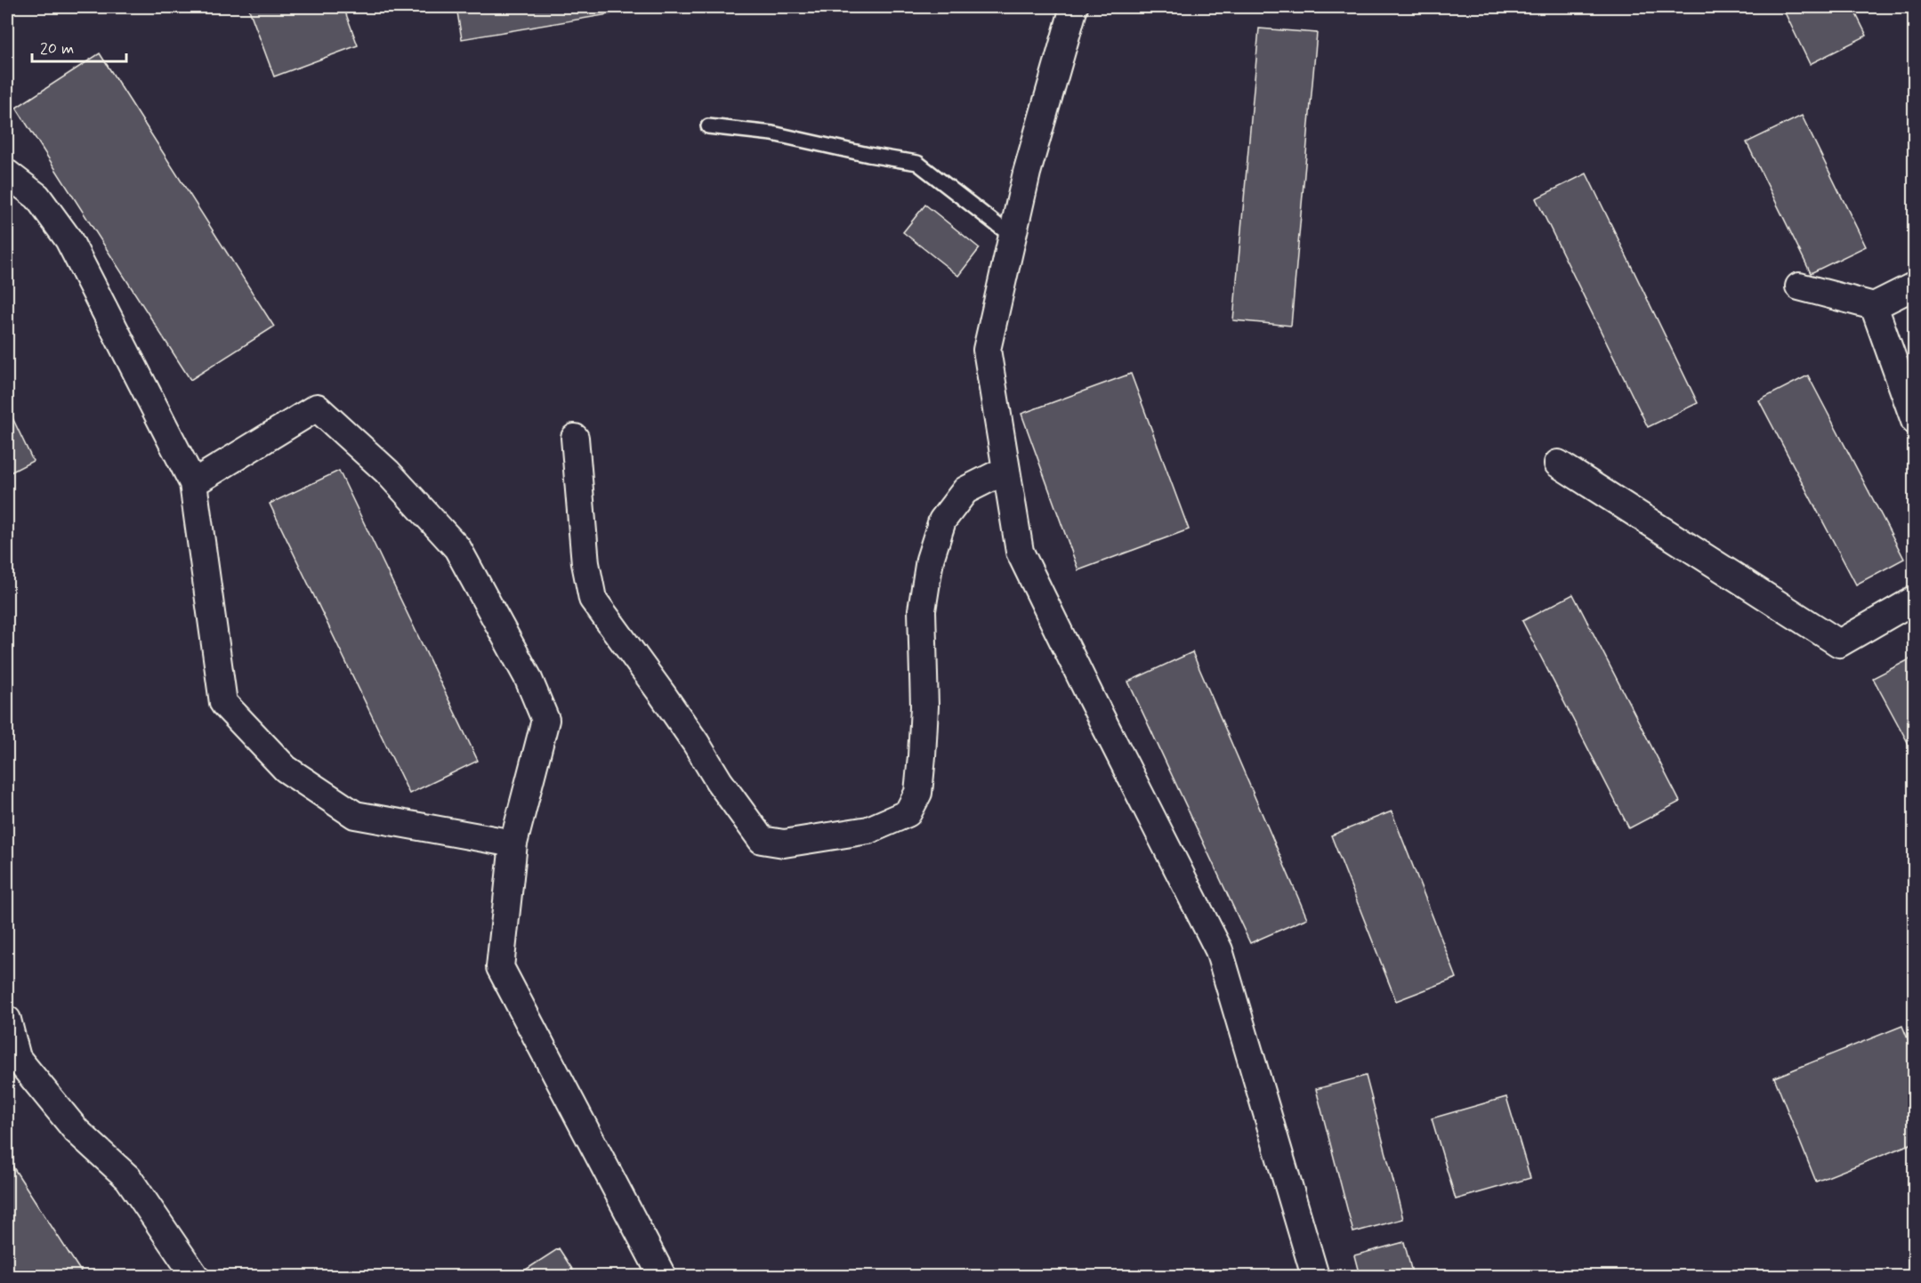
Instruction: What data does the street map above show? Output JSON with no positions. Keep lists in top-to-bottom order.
{
  "scale_bar": "20 m"
}
